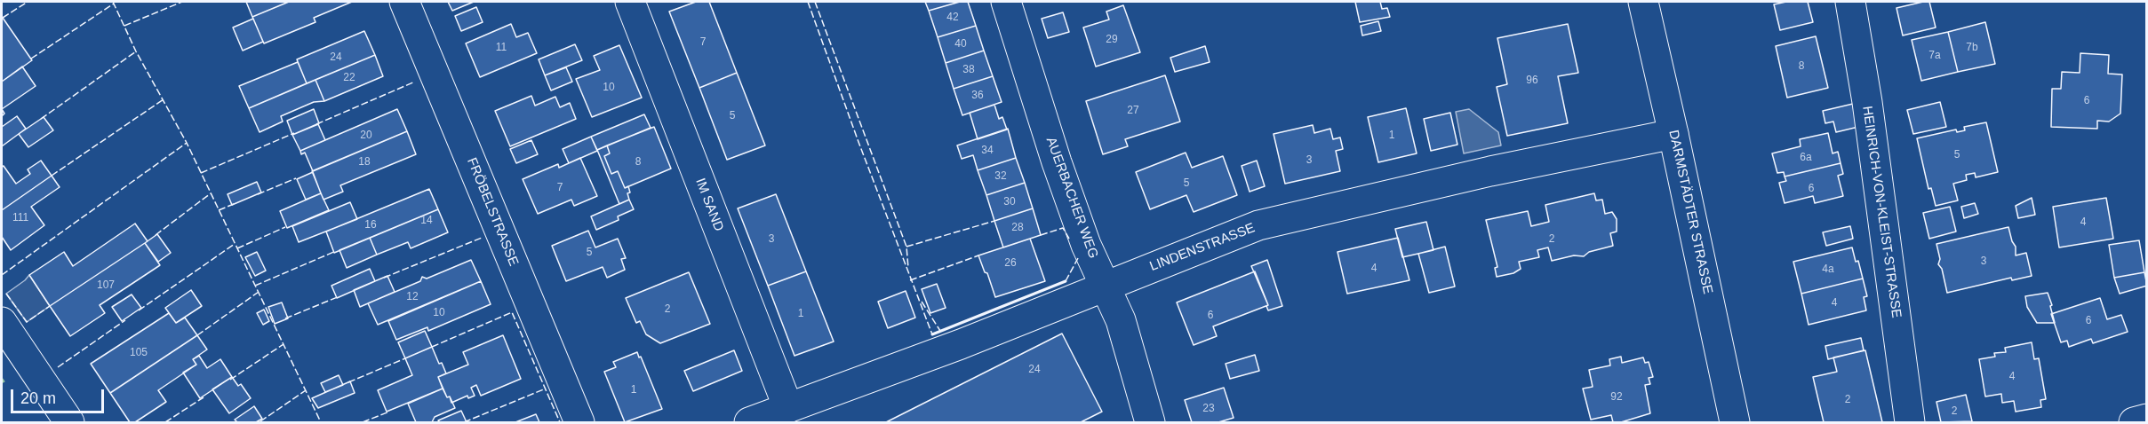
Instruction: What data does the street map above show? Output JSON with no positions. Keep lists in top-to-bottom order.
{
  "streets": {
    "street": [
      "AUERBACHER WEG",
      "IM SAND",
      "FRÖBELSTRASSE",
      "DARMSTÄDTER STRASSE",
      "HEINRICH-VON-KLEIST-STRASSE",
      "LINDENSTRASSE"
    ]
  },
  "crossings": [
    ["AUERBACHER WEG", "LINDENSTRASSE"],
    ["IM SAND", "LINDENSTRASSE"],
    ["DARMSTÄDTER STRASSE", "LINDENSTRASSE"]
  ],
  "house_numbers": [
    "42",
    "29",
    "7",
    "40",
    "11",
    "7b",
    "7a",
    "24",
    "8",
    "38",
    "22",
    "96",
    "10",
    "36",
    "6",
    "27",
    "5",
    "20",
    "1",
    "34",
    "5",
    "6a",
    "3",
    "18",
    "8",
    "32",
    "5",
    "7",
    "6",
    "30",
    "111",
    "14",
    "4",
    "16",
    "28",
    "3",
    "2",
    "5",
    "3",
    "26",
    "4",
    "4a",
    "107",
    "12",
    "4",
    "2",
    "10",
    "1",
    "6",
    "6",
    "105",
    "24",
    "4",
    "1",
    "92",
    "2",
    "23",
    "2"
  ],
  "scale_bar": "20 m"
}
